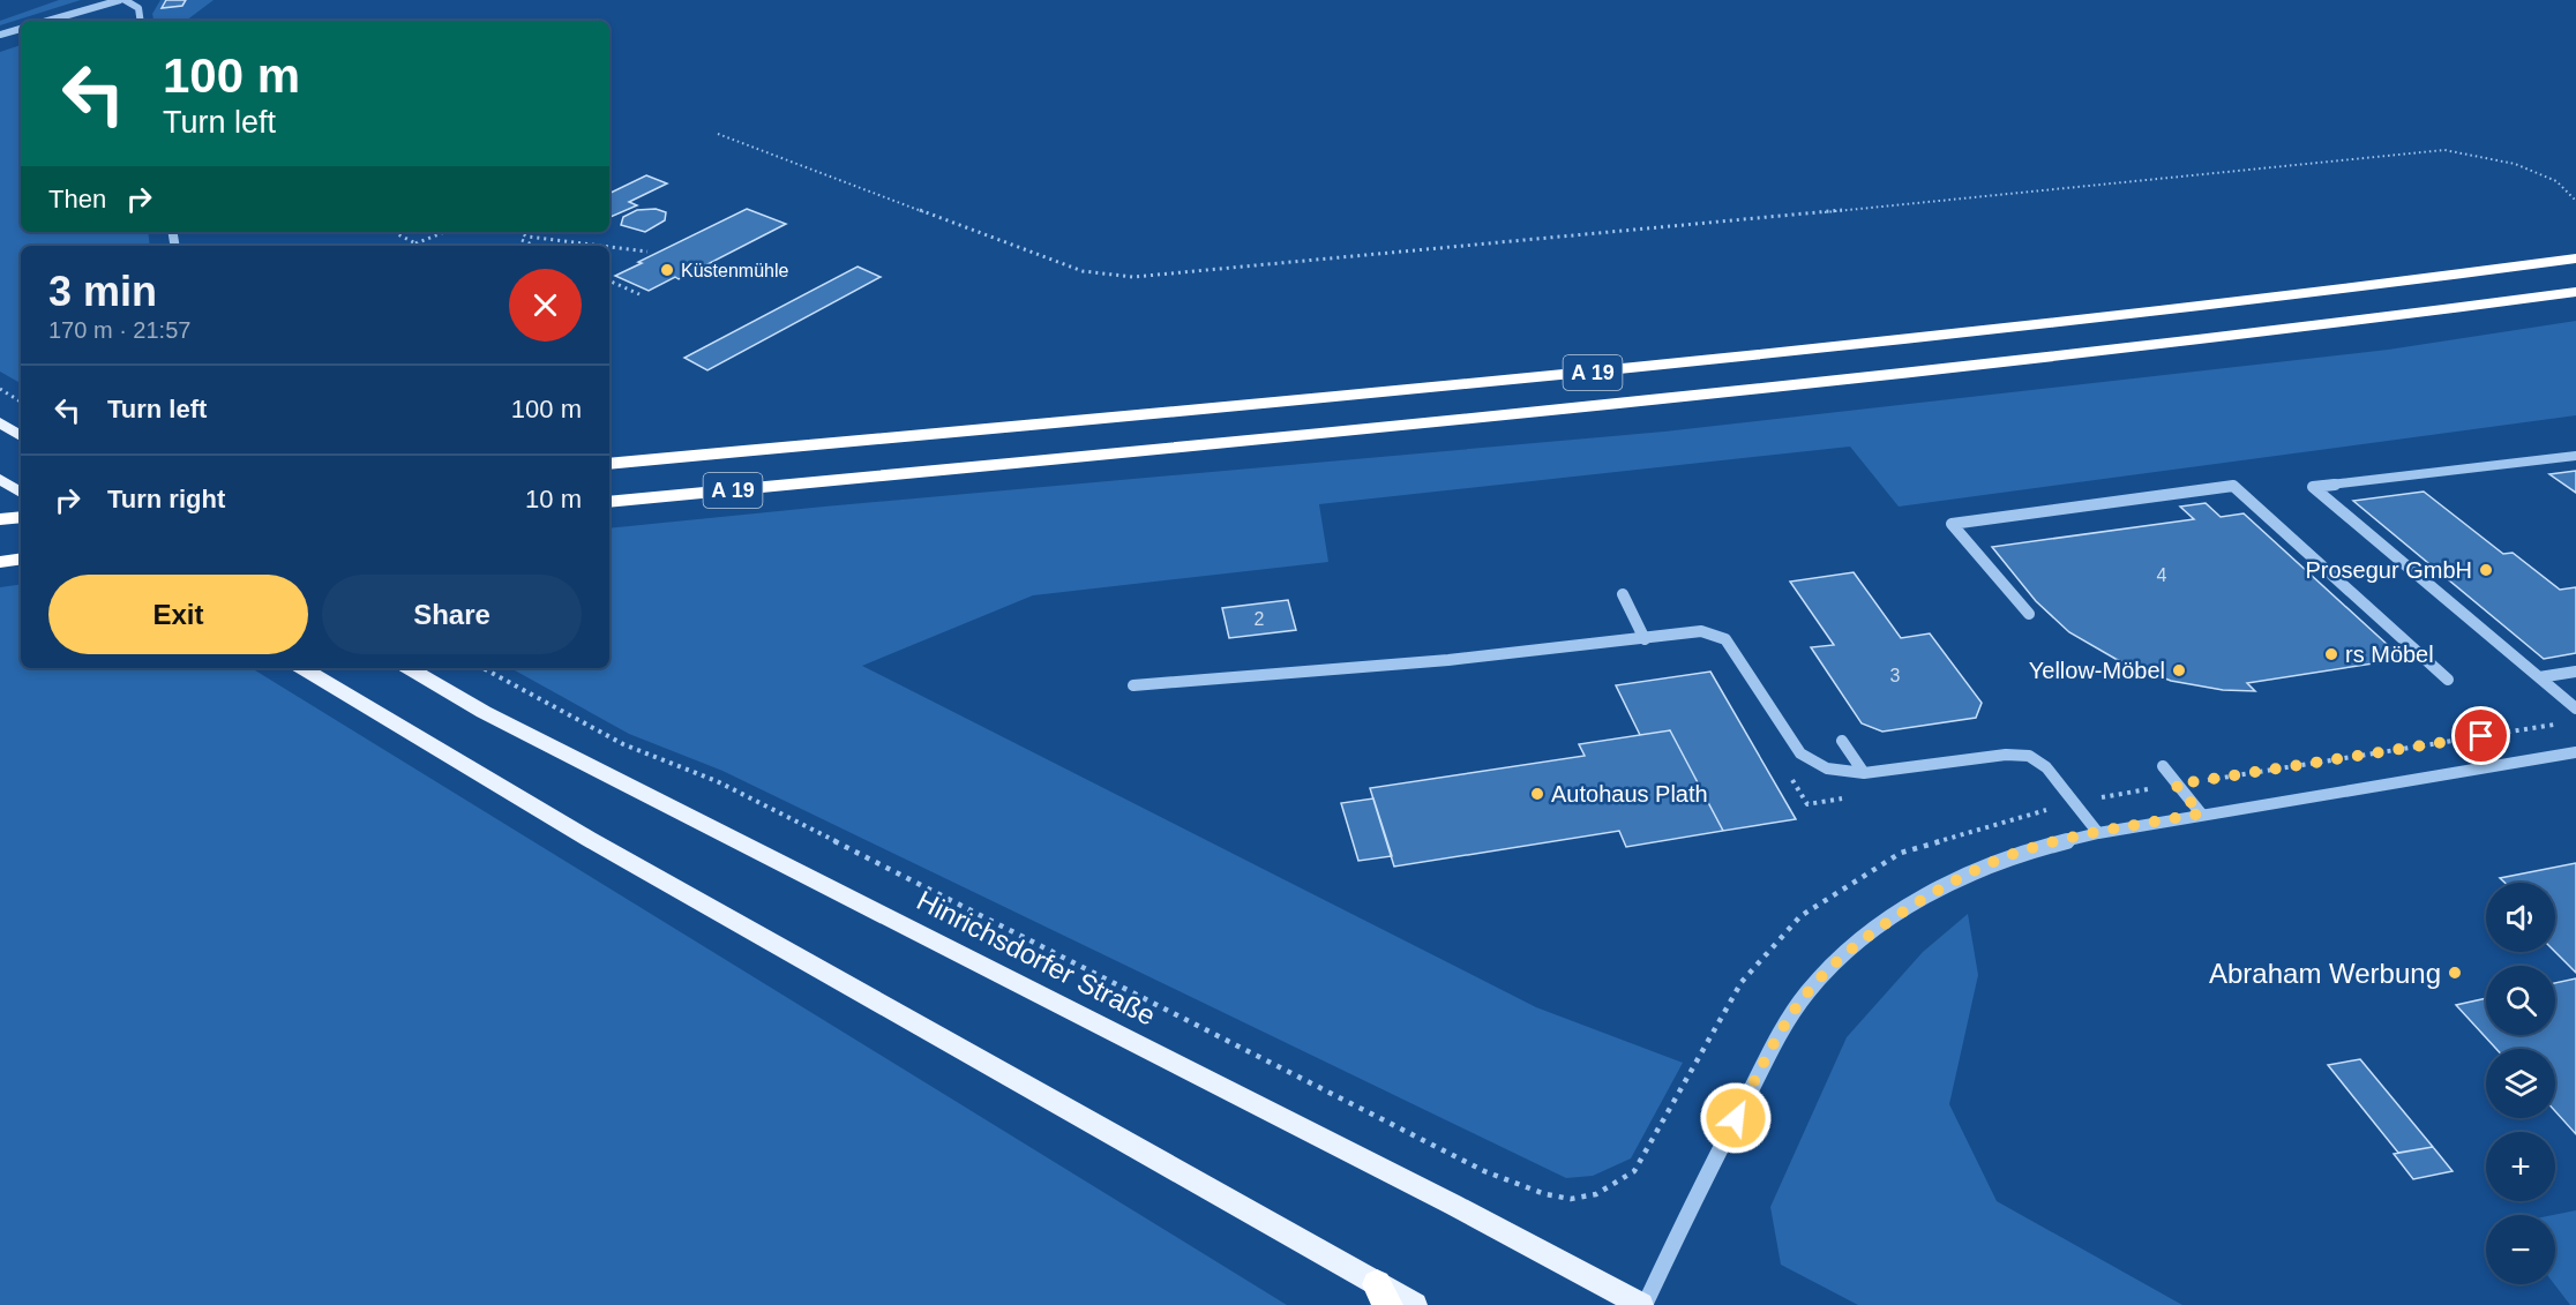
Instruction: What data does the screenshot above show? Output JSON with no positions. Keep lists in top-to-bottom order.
{
  "streets": {
    "highway": ["A 19"],
    "main road": ["Hinrichsdorfer Straße"]
  },
  "places": [
    "Küstenmühle",
    "Prosegur GmbH",
    "rs Möbel",
    "Yellow-Möbel",
    "Autohaus Plath",
    "Abraham Werbung"
  ],
  "house_numbers": ["4", "2", "3"],
  "page": {
    "turn": ["100 m", "Turn left"],
    "then": "Then",
    "heading": ["3 min", "170 m · 21:57"],
    "list": [
      {
        "name": "Turn left",
        "value": "100 m"
      },
      {
        "name": "Turn right",
        "value": "10 m"
      }
    ],
    "buttons": ["Exit", "Share"],
    "map_buttons": ["+", "−"]
  }
}
